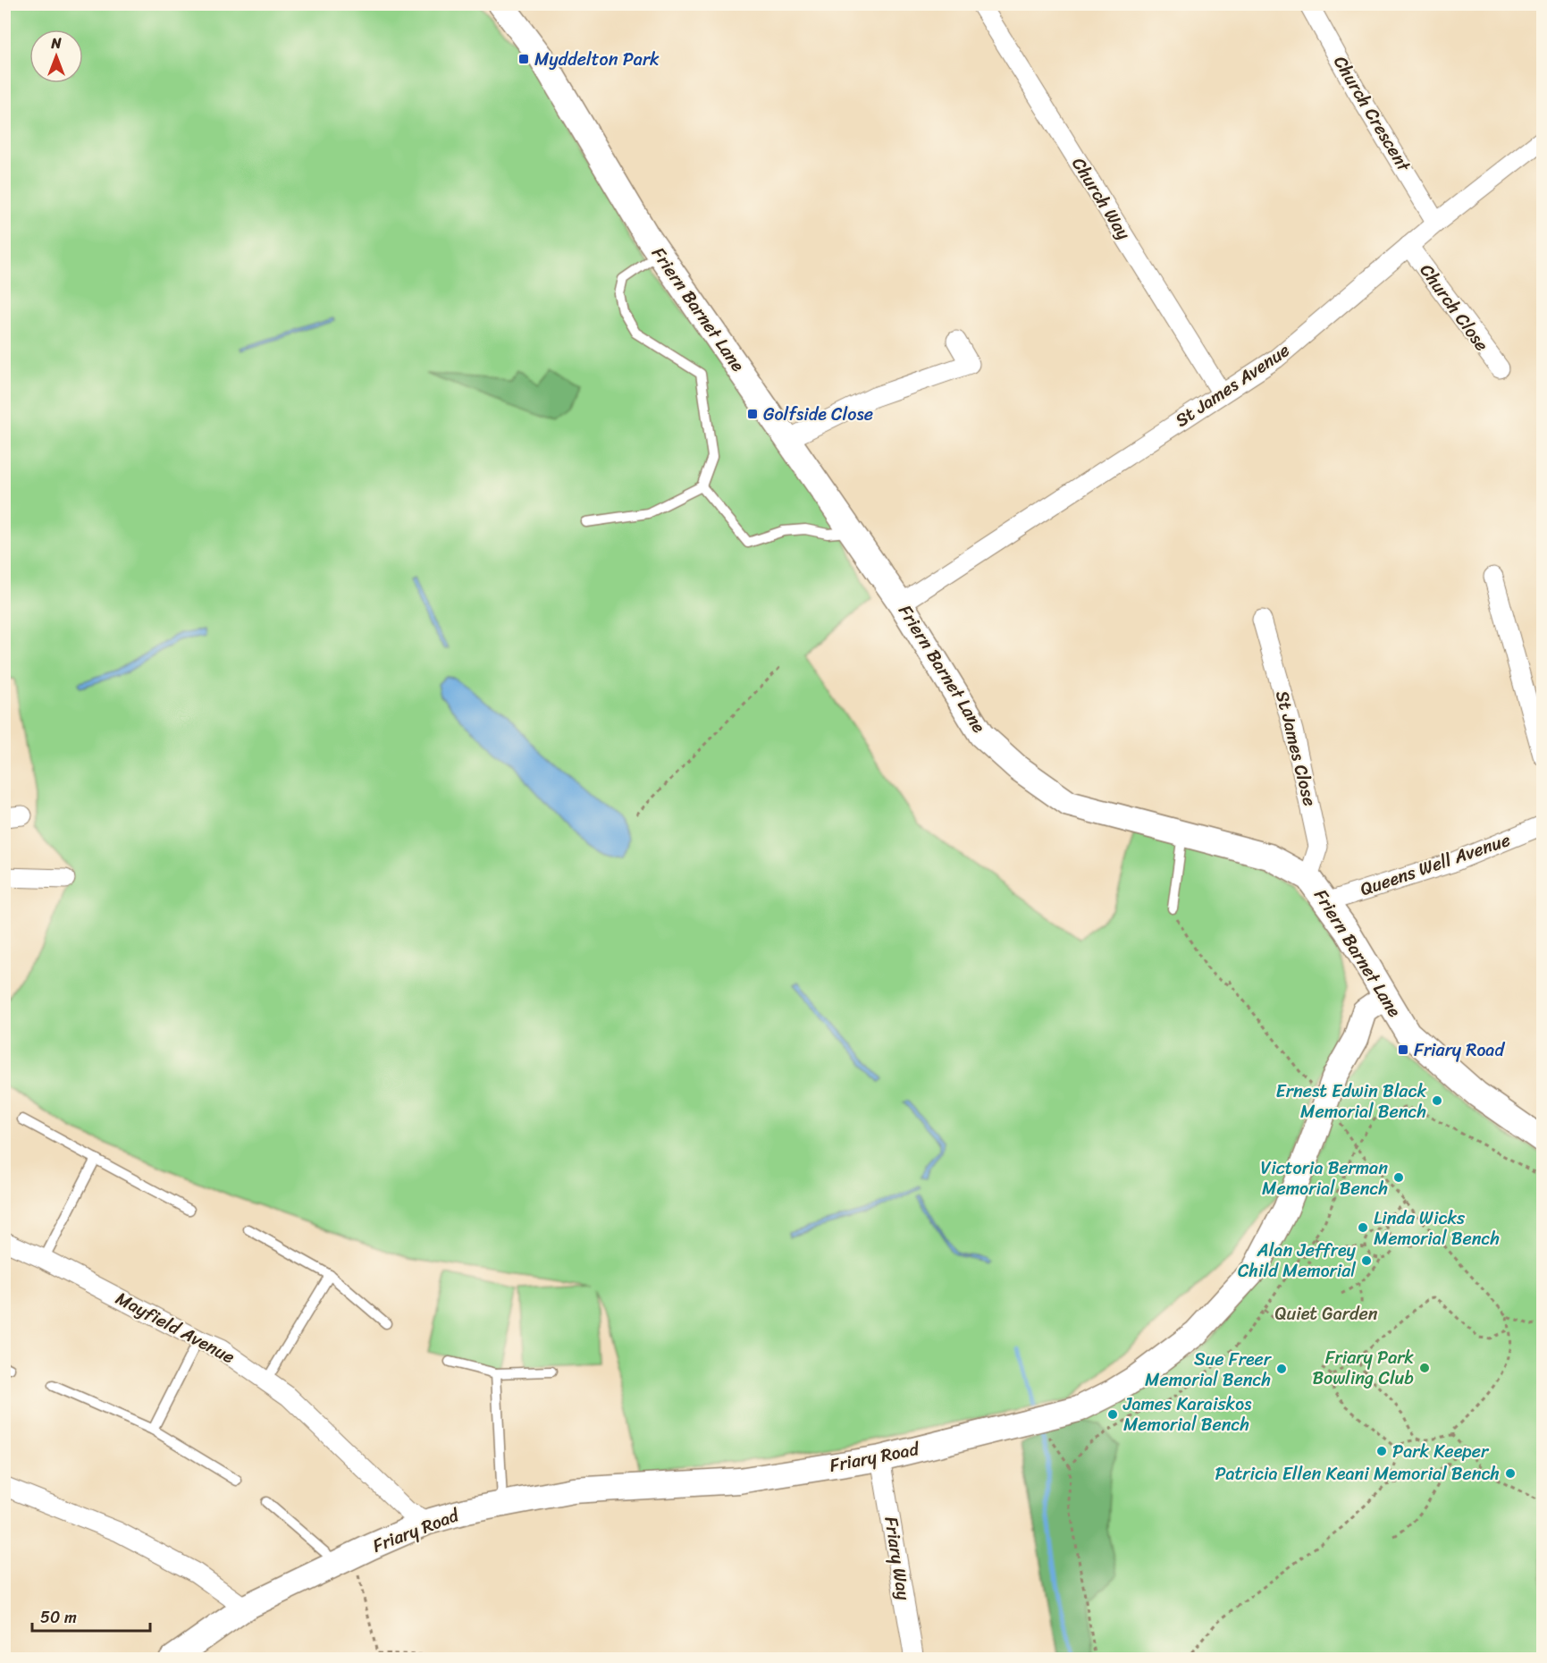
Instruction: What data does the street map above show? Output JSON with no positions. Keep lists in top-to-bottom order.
{
  "streets": {
    "main road": ["Friern Barnet Lane", "Friary Road"],
    "street": [
      "Church Crescent",
      "Church Way",
      "Church Close",
      "St James Avenue",
      "St James Close",
      "Queens Well Avenue",
      "Mayfield Avenue",
      "Friary Way"
    ]
  },
  "crossings": [
    ["Church Crescent", "St James Avenue"],
    ["Church Way", "St James Avenue"],
    ["Church Close", "St James Avenue"],
    ["Friern Barnet Lane", "St James Avenue"],
    ["Friern Barnet Lane", "St James Close"],
    ["Friern Barnet Lane", "Queens Well Avenue"],
    ["Friern Barnet Lane", "Friary Road"],
    ["Mayfield Avenue", "Friary Road"],
    ["Friary Road", "Friary Way"]
  ],
  "parks": ["Quiet Garden"],
  "places": {
    "transit": ["Myddelton Park", "Golfside Close", "Friary Road"],
    "other": [
      "Ernest Edwin Black Memorial Bench",
      "Victoria Berman Memorial Bench",
      "Linda Wicks Memorial Bench",
      "Alan Jeffrey Child Memorial",
      "Friary Park Bowling Club",
      "Sue Freer Memorial Bench",
      "James Karaiskos Memorial Bench",
      "Park Keeper",
      "Patricia Ellen Keani Memorial Bench"
    ]
  },
  "scale_bar": "50 m",
  "north": "top"
}
